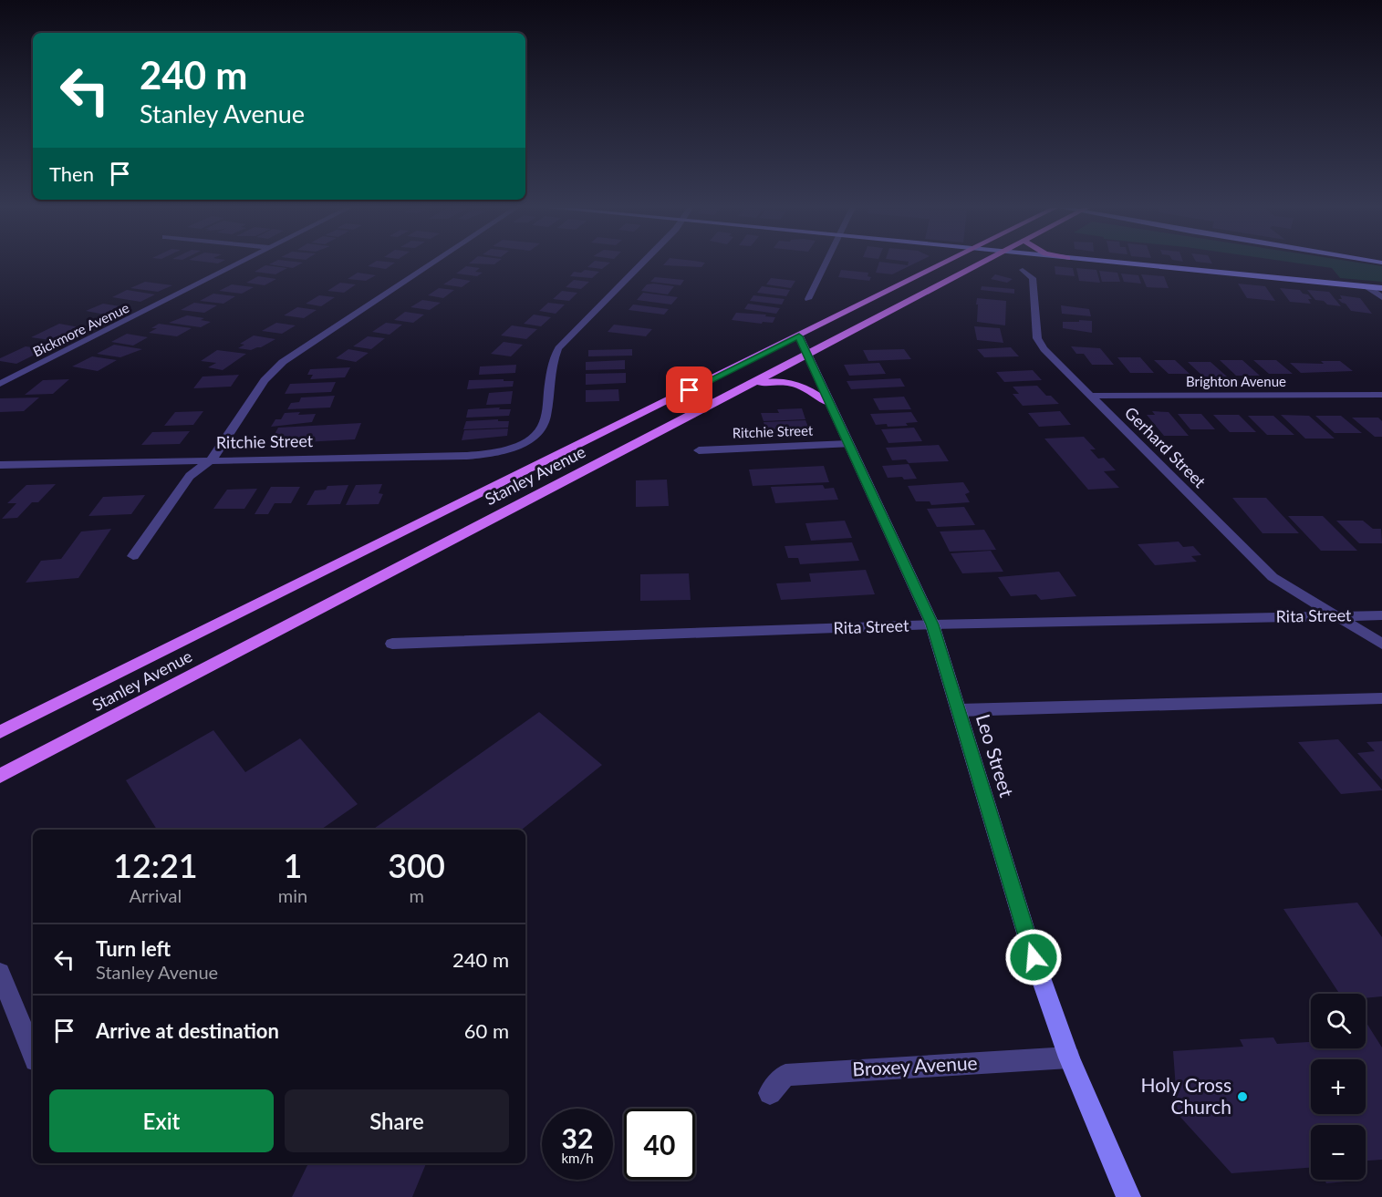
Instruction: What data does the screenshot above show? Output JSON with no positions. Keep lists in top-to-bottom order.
{
  "streets": {
    "main road": ["Stanley Avenue"],
    "street": [
      "Bickmore Avenue",
      "Brighton Avenue",
      "Ritchie Street",
      "Gerhard Street",
      "Rita Street",
      "Leo Street",
      "Broxey Avenue"
    ]
  },
  "crossings": [
    ["Brighton Avenue", "Gerhard Street"],
    ["Ritchie Street", "Leo Street"],
    ["Gerhard Street", "Rita Street"],
    ["Stanley Avenue", "Leo Street"],
    ["Rita Street", "Leo Street"],
    ["Leo Street", "Broxey Avenue"]
  ],
  "places": ["Holy Cross Church"],
  "page": {
    "turn": ["240 m", "Stanley Avenue"],
    "then": "Then",
    "eta": [
      "12:21",
      "Arrival",
      "1",
      "min",
      "300",
      "m"
    ],
    "list": [
      {
        "name": "Turn left",
        "note": "Stanley Avenue",
        "value": "240 m"
      },
      {
        "name": "Arrive at destination",
        "value": "60 m"
      }
    ],
    "map_buttons": ["+", "−"],
    "buttons": ["Exit", "Share"],
    "speed": "32 km/h",
    "limit": "40"
  }
}
